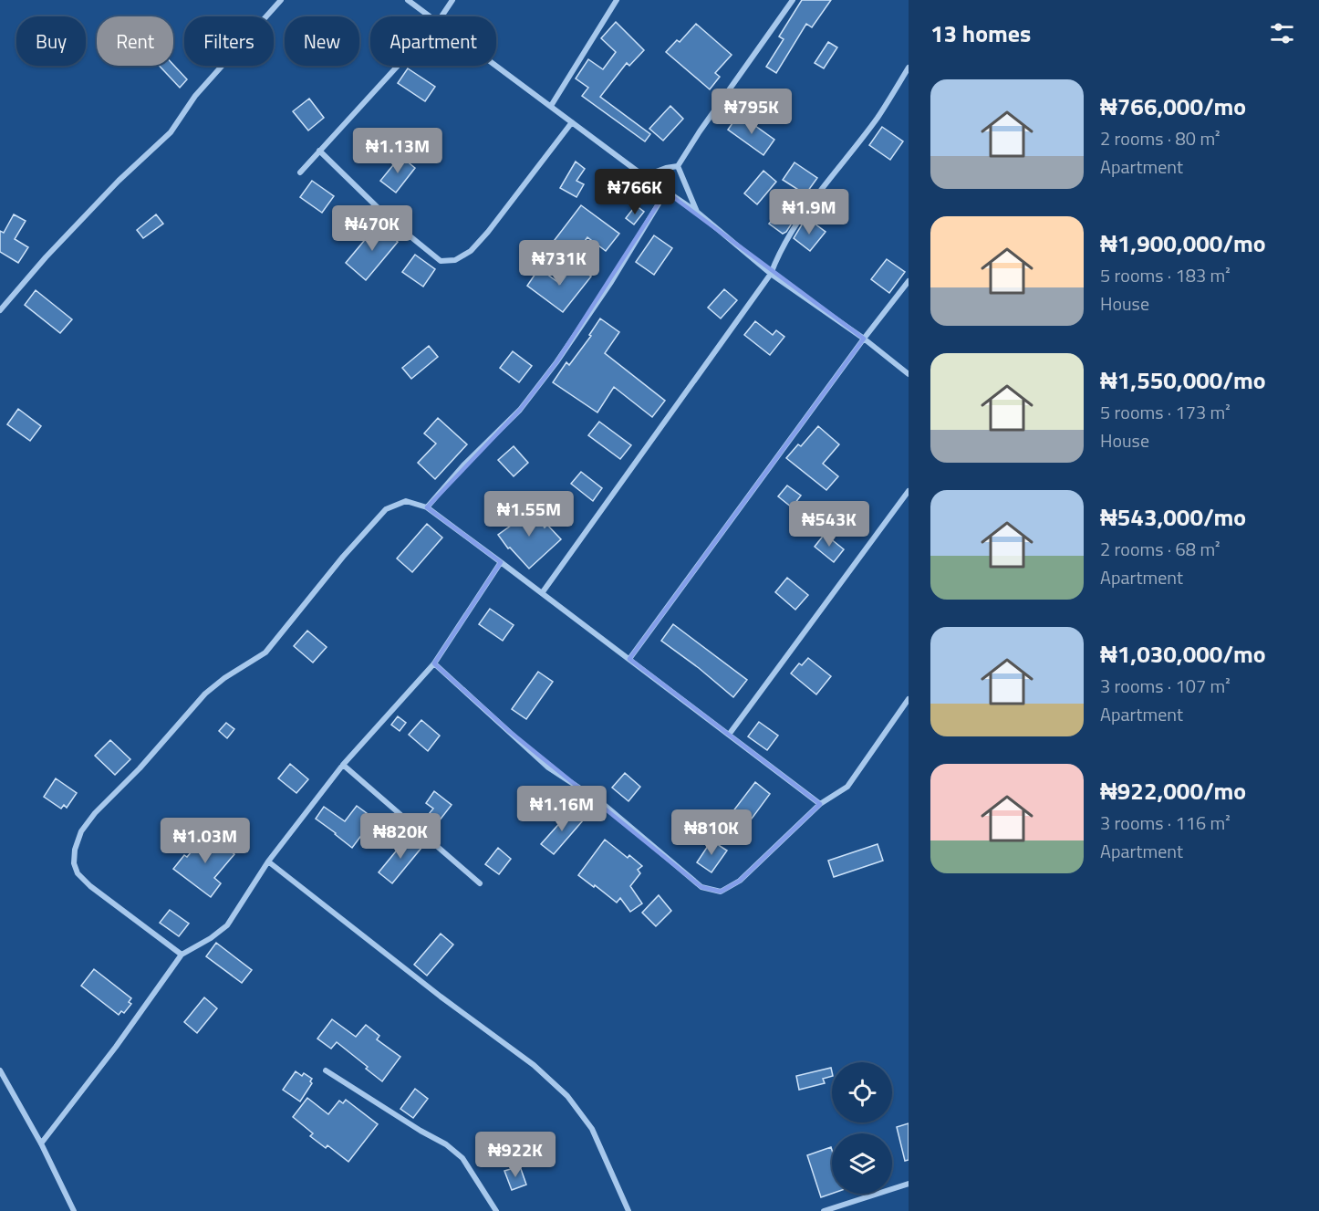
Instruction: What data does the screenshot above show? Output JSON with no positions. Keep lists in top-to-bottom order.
{
  "page": {
    "heading": "13 homes",
    "chip": [
      "Buy",
      "Rent",
      "Filters",
      "New",
      "Apartment"
    ],
    "list": [
      {
        "name": "₦766,000/mo",
        "note": "2 rooms · 80 m² · Apartment"
      },
      {
        "name": "₦1,900,000/mo",
        "note": "5 rooms · 183 m² · House"
      },
      {
        "name": "₦1,550,000/mo",
        "note": "5 rooms · 173 m² · House"
      },
      {
        "name": "₦543,000/mo",
        "note": "2 rooms · 68 m² · Apartment"
      },
      {
        "name": "₦1,030,000/mo",
        "note": "3 rooms · 107 m² · Apartment"
      },
      {
        "name": "₦922,000/mo",
        "note": "3 rooms · 116 m² · Apartment"
      }
    ],
    "price": [
      "₦795K",
      "₦1.13M",
      "₦766K",
      "₦1.9M",
      "₦470K",
      "₦731K",
      "₦1.55M",
      "₦543K",
      "₦1.16M",
      "₦810K",
      "₦820K",
      "₦1.03M",
      "₦922K"
    ]
  }
}
